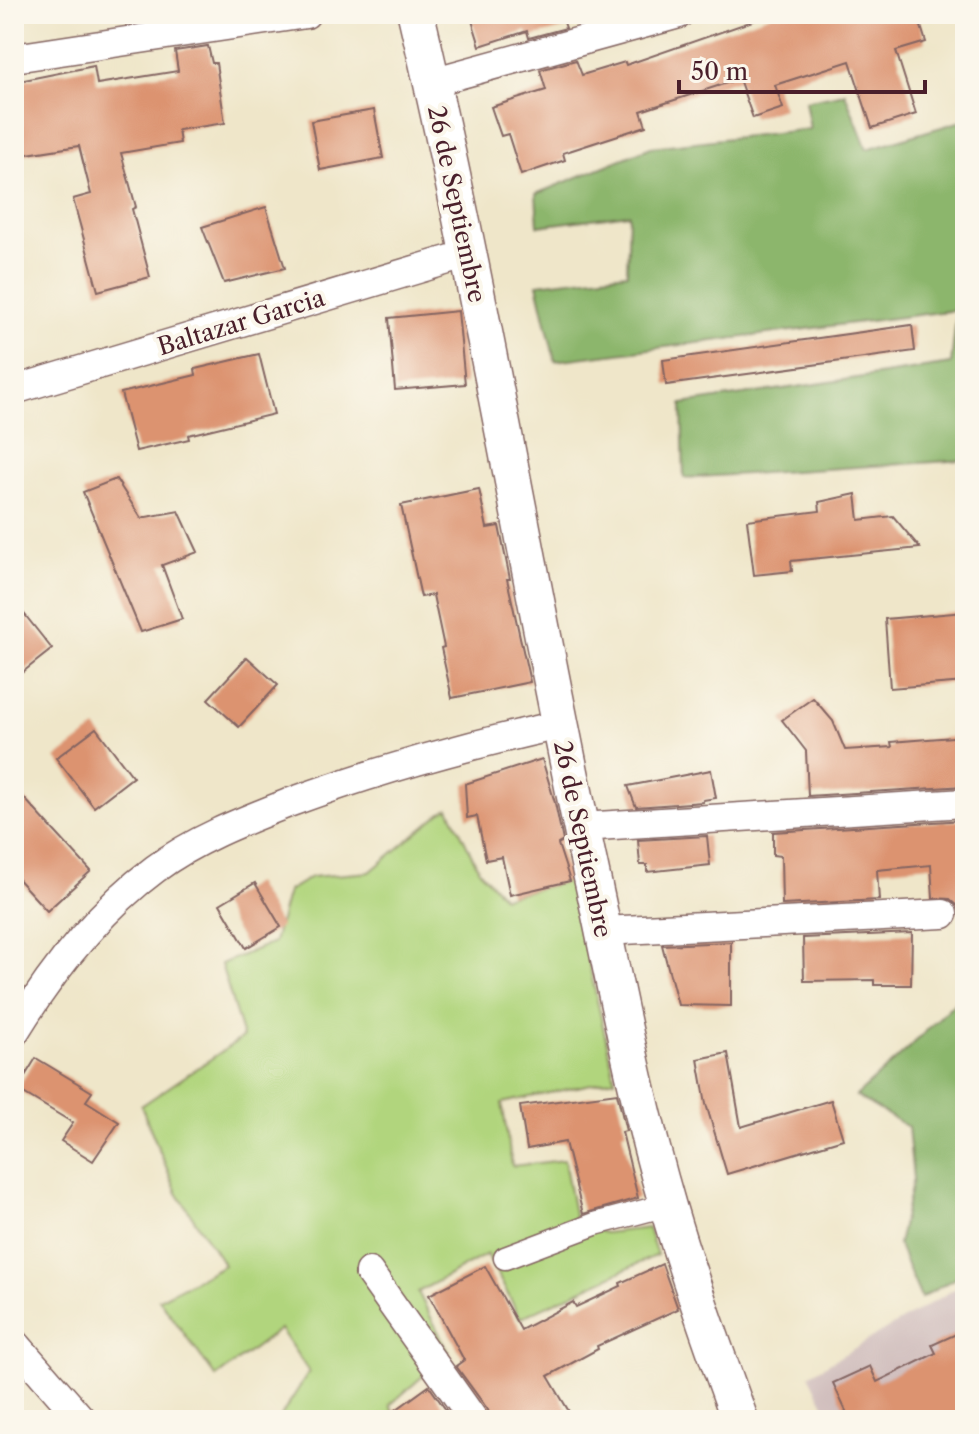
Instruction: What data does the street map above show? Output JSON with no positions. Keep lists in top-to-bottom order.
{
  "streets": {
    "street": ["26 de Septiembre", "Baltazar Garcia"]
  },
  "crossings": [
    ["26 de Septiembre", "Baltazar Garcia"]
  ],
  "scale_bar": "50 m"
}
